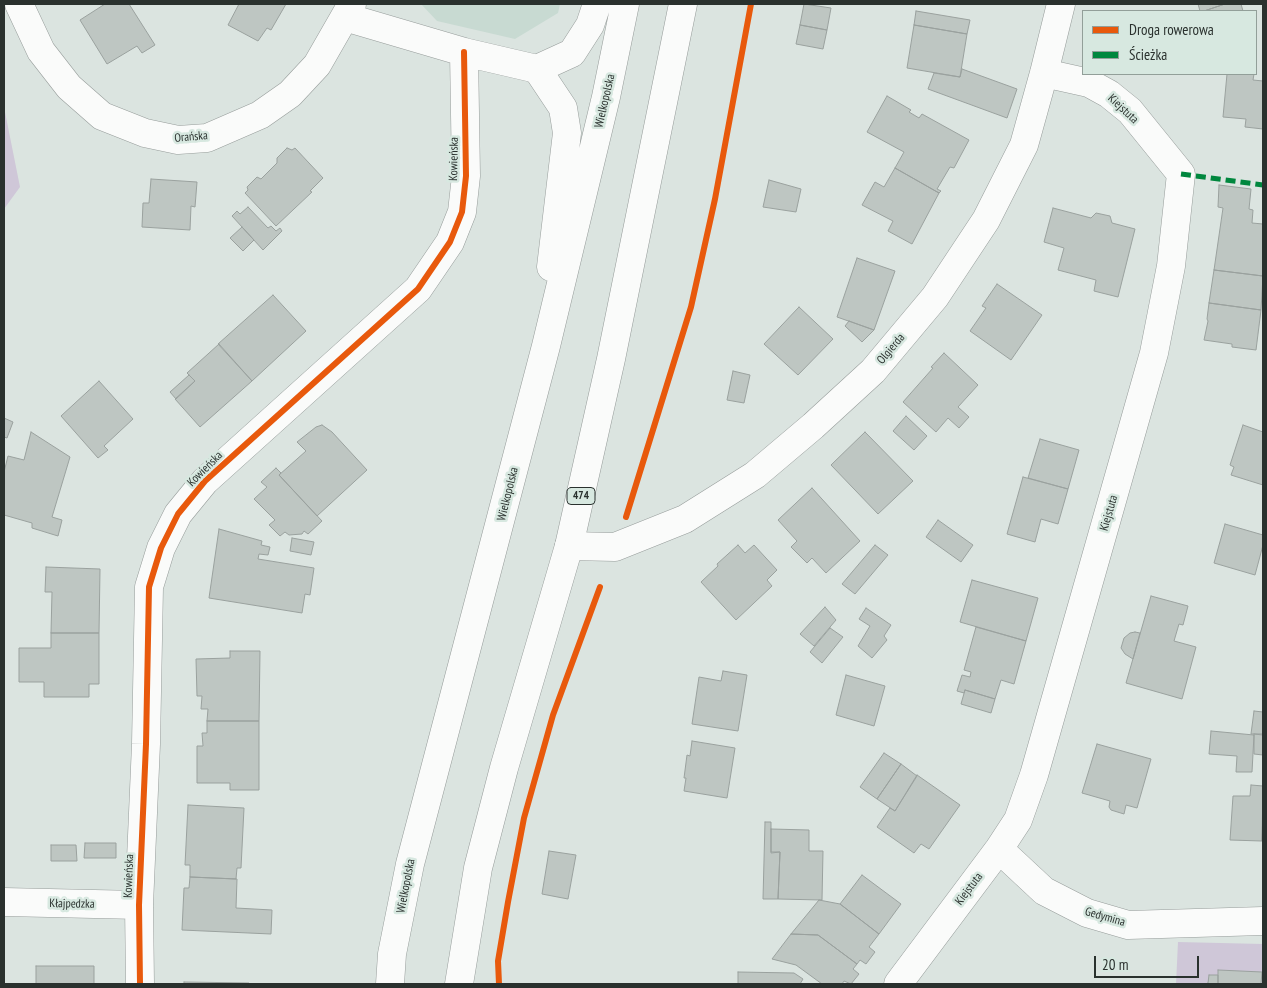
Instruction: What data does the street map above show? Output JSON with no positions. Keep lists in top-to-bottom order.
{
  "streets": {
    "street": [
      "Wielkopolska",
      "Kiejstuta",
      "Orańska",
      "Kowieńska",
      "Olgierda",
      "474",
      "Kłajpedzka",
      "Gedymina"
    ]
  },
  "crossings": [
    ["Kiejstuta", "Olgierda"],
    ["Kiejstuta", "Gedymina"],
    ["Kowieńska", "Kłajpedzka"],
    ["Olgierda", "474"]
  ],
  "legend": ["Droga rowerowa", "Ścieżka"],
  "scale_bar": "20 m"
}
